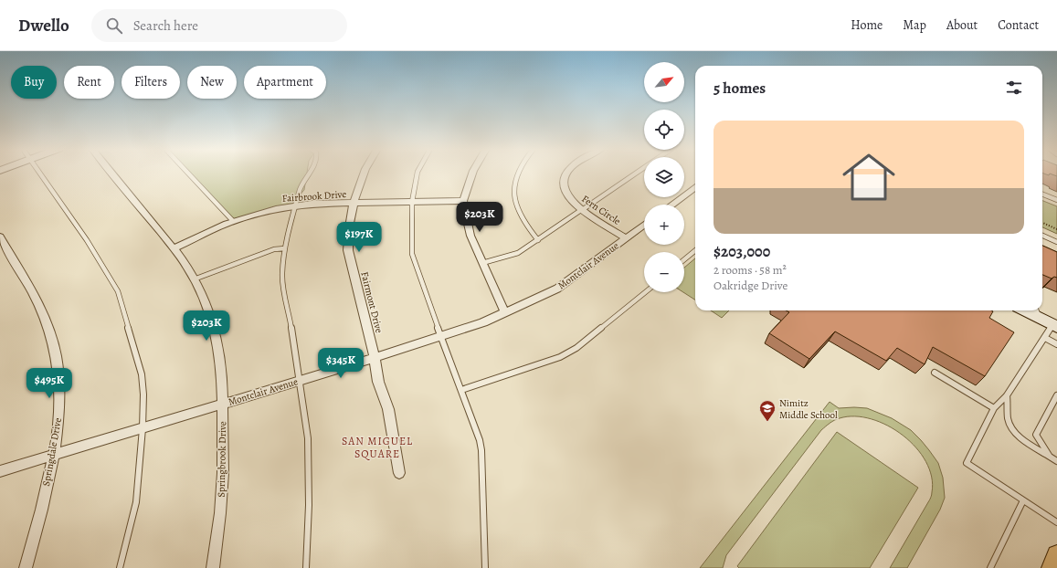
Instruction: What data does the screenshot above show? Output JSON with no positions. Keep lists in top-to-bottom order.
{
  "streets": {
    "street": [
      "Fairbrook Drive",
      "Fern Circle",
      "Montclair Avenue",
      "Fairmont Drive",
      "Springdale Drive",
      "Springbrook Drive"
    ]
  },
  "crossings": [
    ["Fairbrook Drive", "Fairmont Drive"],
    ["Fairbrook Drive", "Springbrook Drive"],
    ["Fern Circle", "Montclair Avenue"],
    ["Montclair Avenue", "Fairmont Drive"],
    ["Montclair Avenue", "Springdale Drive"],
    ["Montclair Avenue", "Springbrook Drive"]
  ],
  "districts": ["SAN MIGUEL SQUARE"],
  "places": {
    "school or university": ["Nimitz Middle School"]
  },
  "north": "top right",
  "page": {
    "header": "Dwello",
    "search": "Search here",
    "nav": [
      "Home",
      "Map",
      "About",
      "Contact"
    ],
    "map_buttons": ["+", "−"],
    "chip": [
      "Buy",
      "Rent",
      "Filters",
      "New",
      "Apartment"
    ],
    "heading": "5 homes",
    "list": [
      {
        "name": "$203,000",
        "note": "2 rooms · 58 m² · Oakridge Drive"
      }
    ],
    "price": [
      "$203K",
      "$197K",
      "$203K",
      "$345K",
      "$495K"
    ]
  }
}
